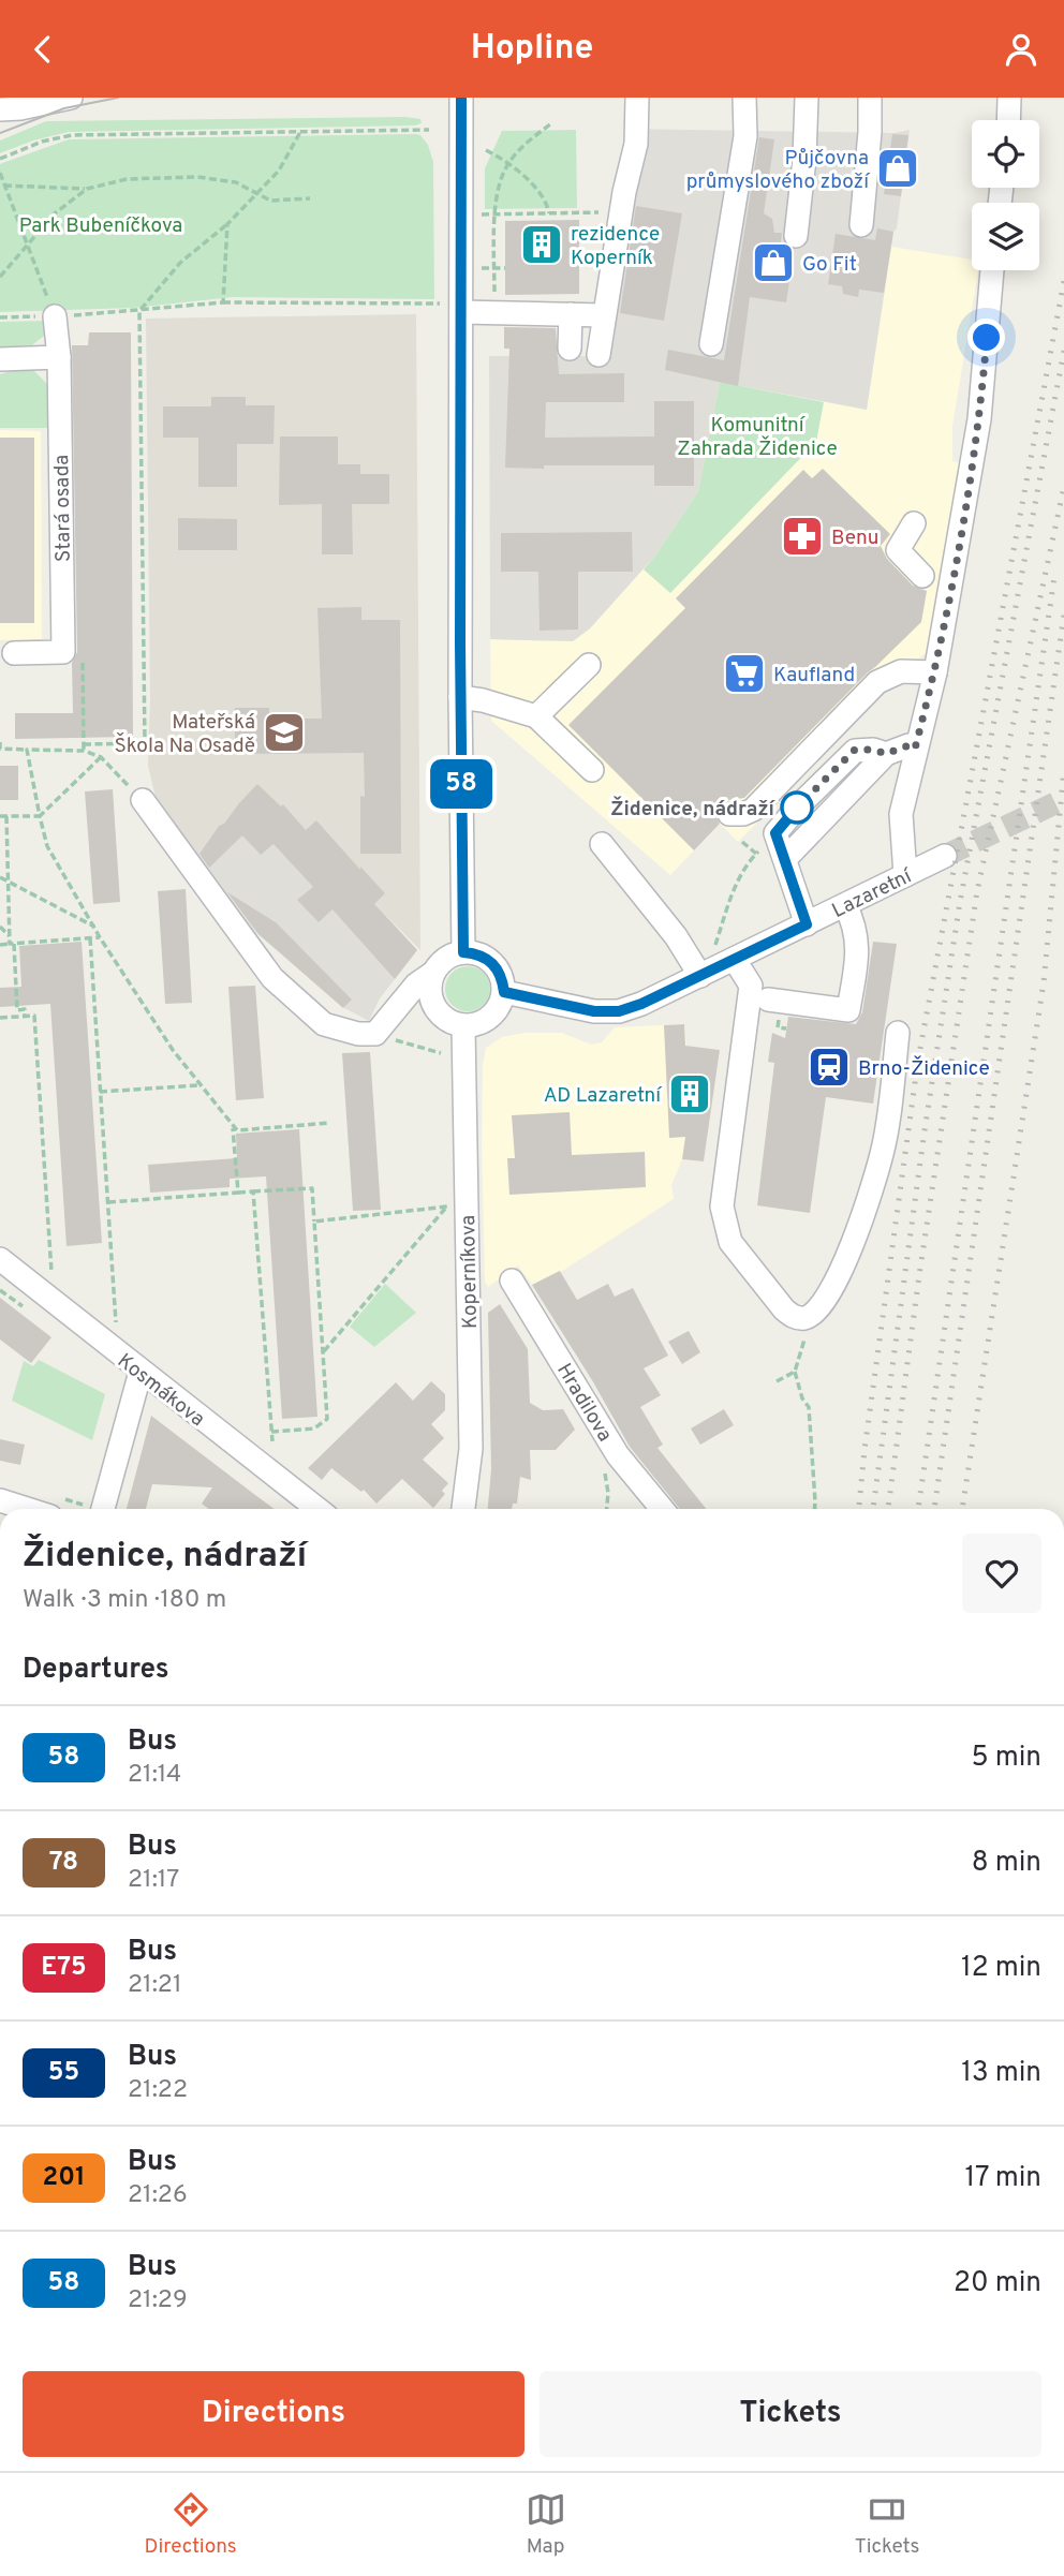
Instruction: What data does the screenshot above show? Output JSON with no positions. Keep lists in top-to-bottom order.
{
  "streets": {
    "street": [
      "Stará osada",
      "Lazaretní",
      "Koperníkova",
      "Kosmákova",
      "Hradilova"
    ]
  },
  "crossings": [
    ["Lazaretní", "Koperníkova"]
  ],
  "parks": ["Park Bubeníčkova", "Komunitní Zahrada Židenice"],
  "places": {
    "shop": ["Půjčovna průmyslového zboží", "Go Fit"],
    "building": ["rezidence Koperník", "AD Lazaretní"],
    "pharmacy": ["Benu"],
    "supermarket": ["Kaufland"],
    "school or university": ["Mateřská Škola Na Osadě"],
    "other": ["Židenice, nádraží"],
    "station": ["Brno-Židenice"]
  },
  "lines": ["bus line 58"],
  "page": {
    "header": "Hopline",
    "on_map": "58",
    "heading": [
      ["Židenice, nádraží", "Walk · 3 min · 180 m"],
      "Departures"
    ],
    "list": [
      {
        "mark": "58",
        "name": "Bus",
        "note": "21:14",
        "value": "5 min"
      },
      {
        "mark": "78",
        "name": "Bus",
        "note": "21:17",
        "value": "8 min"
      },
      {
        "mark": "E75",
        "name": "Bus",
        "note": "21:21",
        "value": "12 min"
      },
      {
        "mark": "55",
        "name": "Bus",
        "note": "21:22",
        "value": "13 min"
      },
      {
        "mark": "201",
        "name": "Bus",
        "note": "21:26",
        "value": "17 min"
      },
      {
        "mark": "58",
        "name": "Bus",
        "note": "21:29",
        "value": "20 min"
      }
    ],
    "buttons": ["Directions", "Tickets"],
    "tabs": ["Directions", "Map", "Tickets"]
  }
}
